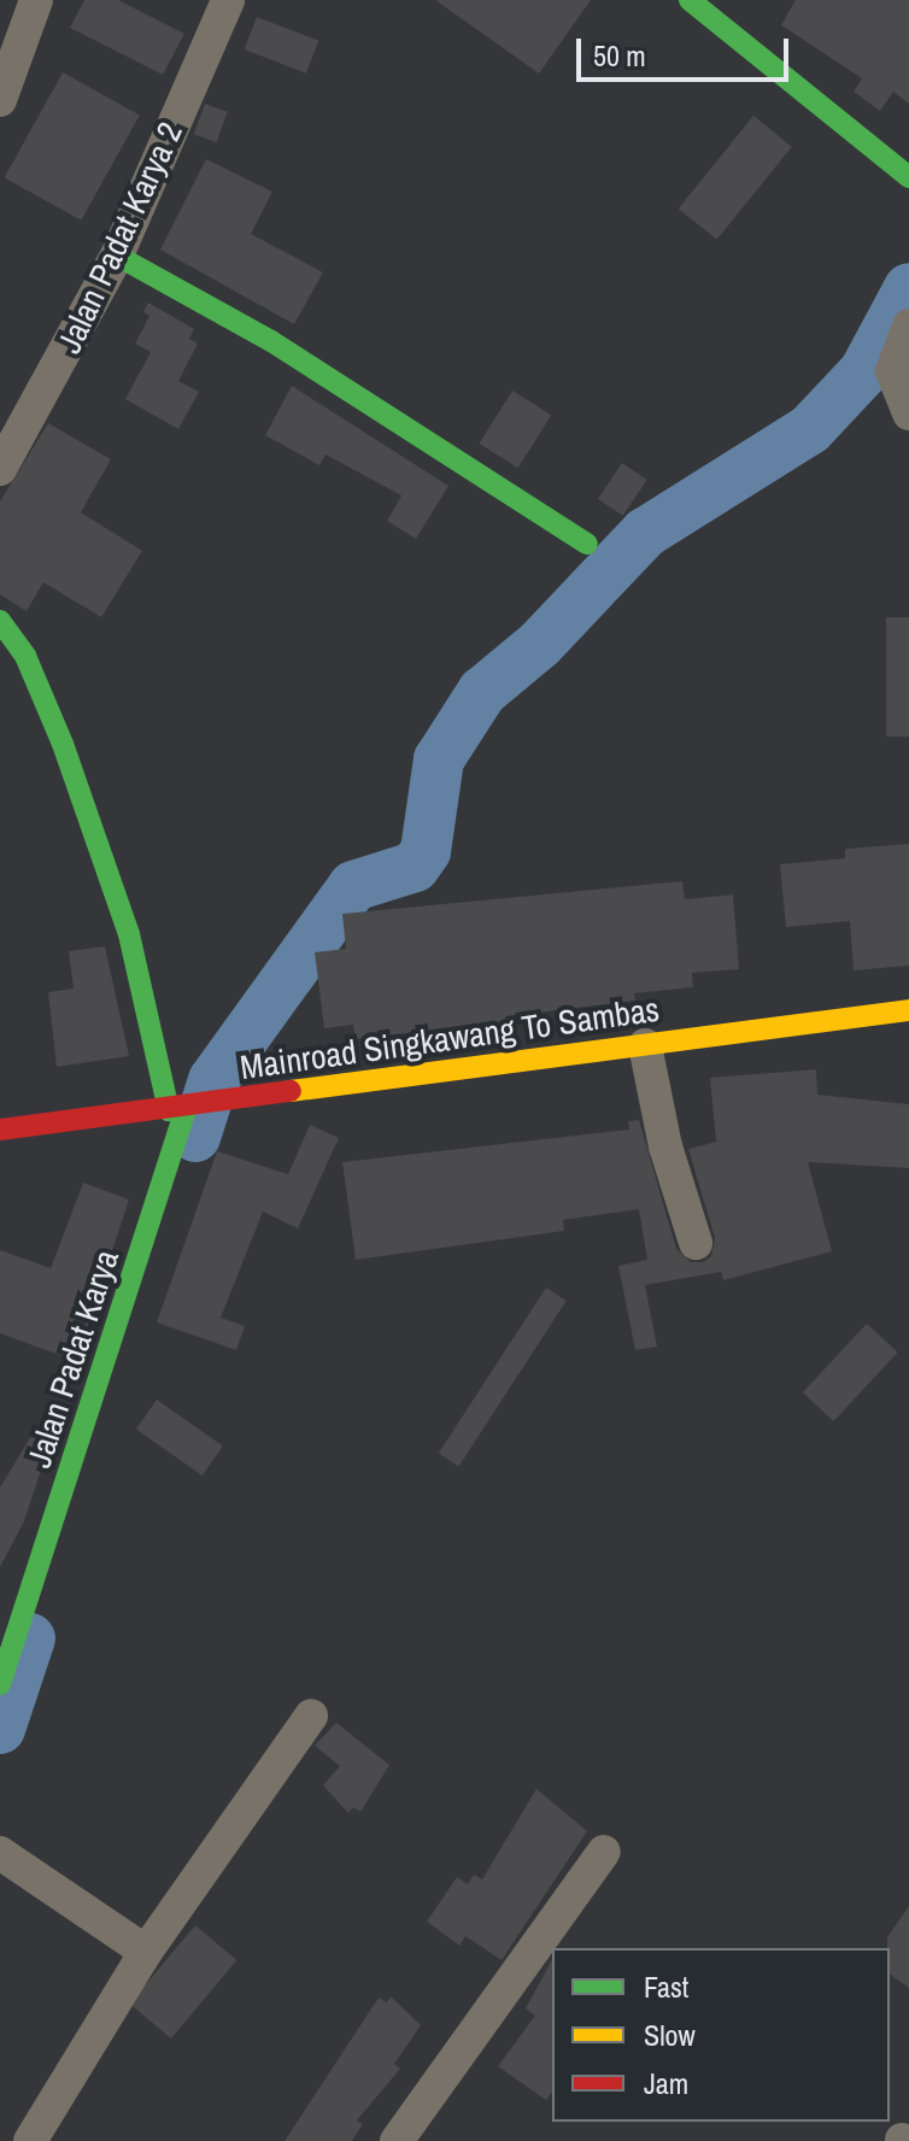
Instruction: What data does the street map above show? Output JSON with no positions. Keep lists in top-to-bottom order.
{
  "streets": {
    "main road": ["Mainroad Singkawang To Sambas", "Jalan Padat Karya"],
    "street": ["Jalan Padat Karya 2"]
  },
  "crossings": [
    ["Mainroad Singkawang To Sambas", "Jalan Padat Karya"]
  ],
  "legend": ["Fast", "Slow", "Jam"],
  "scale_bar": "50 m"
}
